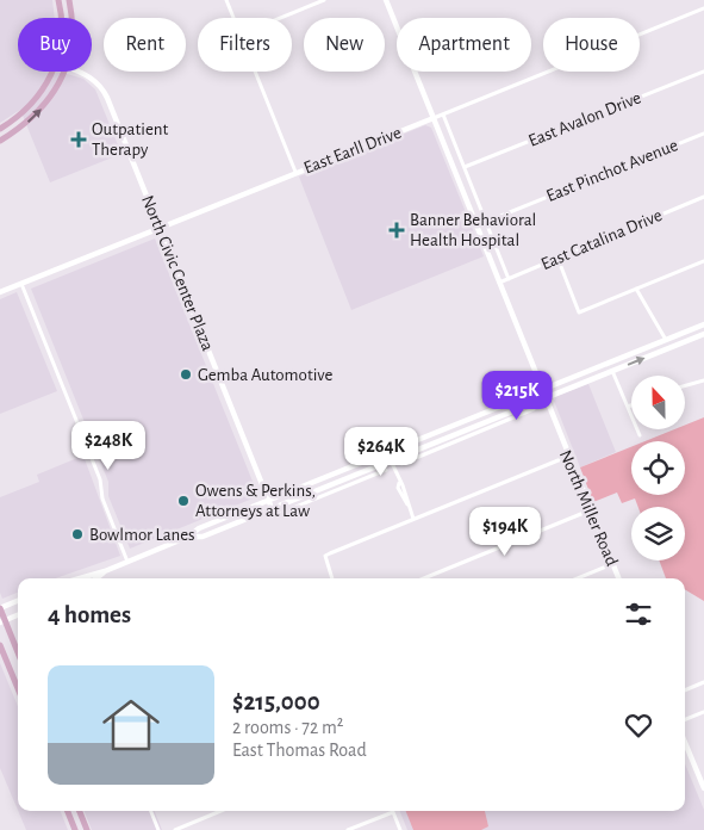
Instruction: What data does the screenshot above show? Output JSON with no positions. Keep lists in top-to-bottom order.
{
  "streets": {
    "street": [
      "East Avalon Drive",
      "East Earll Drive",
      "East Pinchot Avenue",
      "East Catalina Drive",
      "North Civic Center Plaza",
      "North Miller Road"
    ]
  },
  "crossings": [
    ["East Earll Drive", "North Civic Center Plaza"],
    ["East Earll Drive", "North Miller Road"],
    ["East Catalina Drive", "North Miller Road"]
  ],
  "places": {
    "health": ["Outpatient Therapy", "Banner Behavioral Health Hospital"],
    "other": ["Gemba Automotive", "Owens & Perkins, Attorneys at Law", "Bowlmor Lanes"]
  },
  "north": "top",
  "page": {
    "chip": [
      "Buy",
      "Rent",
      "Filters",
      "New",
      "Apartment",
      "House"
    ],
    "price": [
      "$215K",
      "$248K",
      "$264K",
      "$194K"
    ],
    "heading": "4 homes",
    "list": [
      {
        "name": "$215,000",
        "note": "2 rooms · 72 m² · East Thomas Road"
      }
    ]
  }
}
